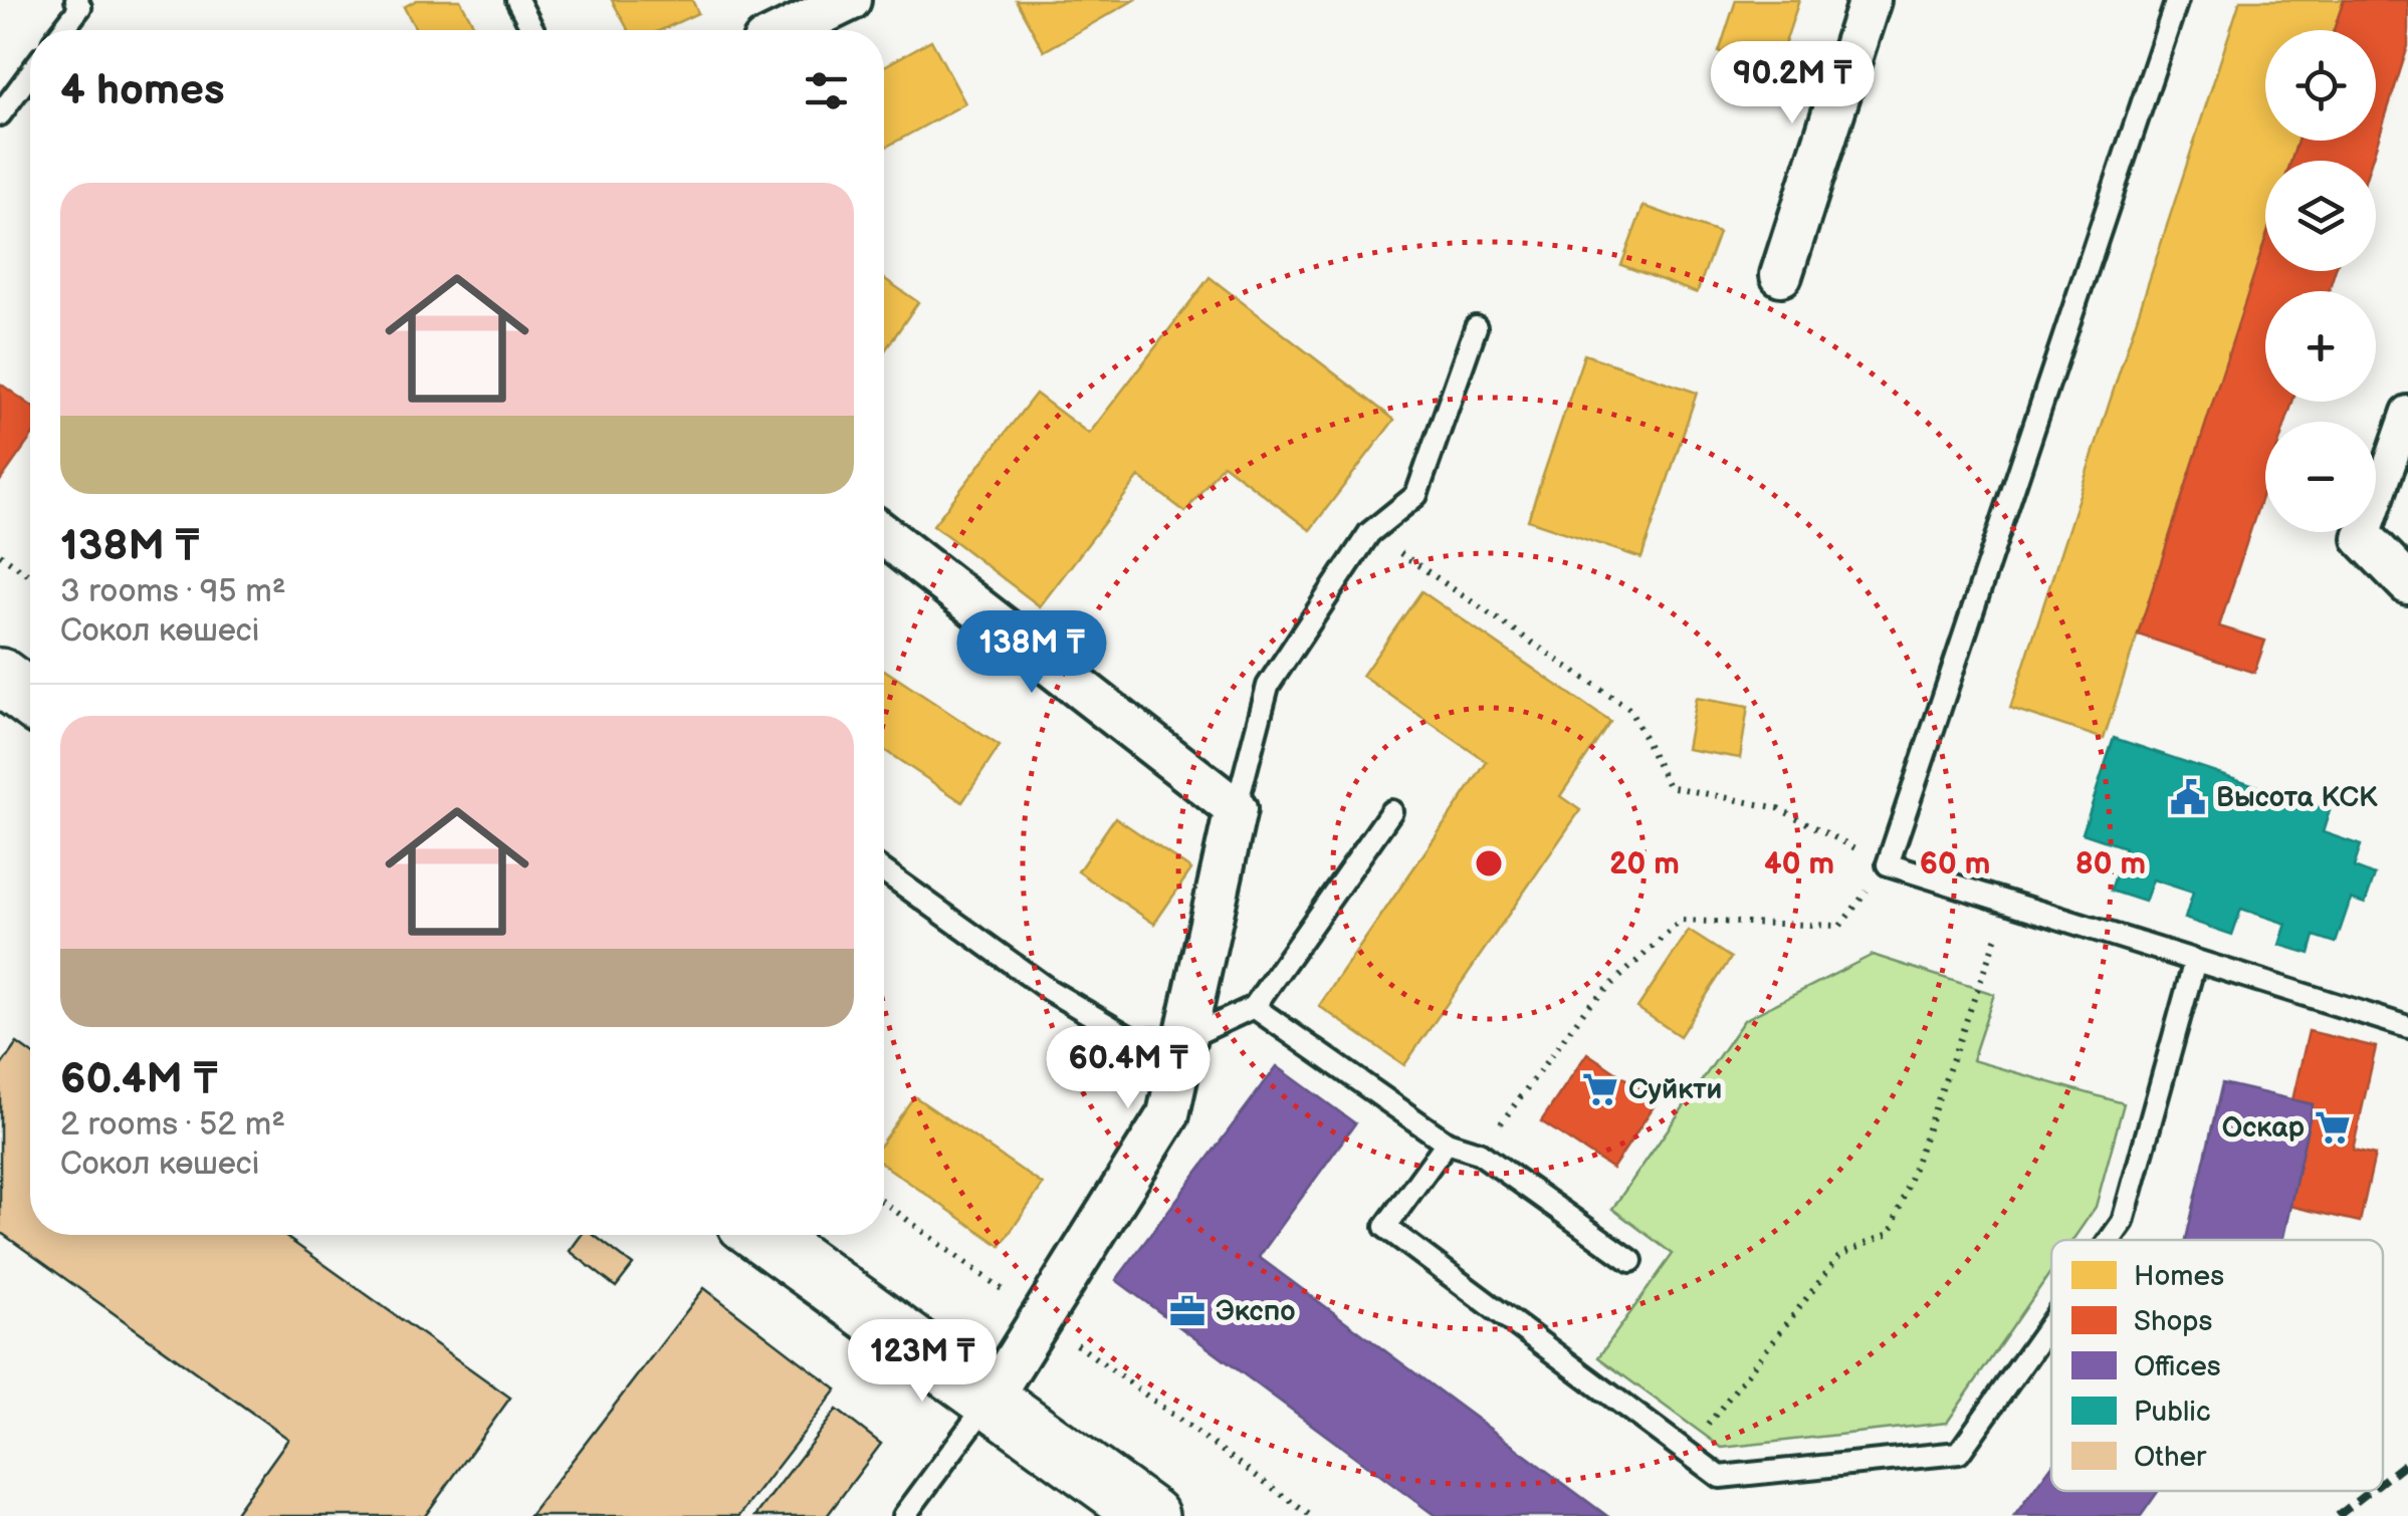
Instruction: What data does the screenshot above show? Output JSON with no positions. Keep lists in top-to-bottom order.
{
  "places": {
    "public building": ["Высота КСК"],
    "supermarket": ["Суйкти", "Оскар"],
    "office": ["Экспо"]
  },
  "legend": [
    "Homes",
    "Shops",
    "Offices",
    "Public",
    "Other"
  ],
  "page": {
    "map_buttons": ["+", "−"],
    "heading": "4 homes",
    "price": [
      "90.2M ₸",
      "138M ₸",
      "60.4M ₸",
      "123M ₸"
    ],
    "list": [
      {
        "name": "138M ₸",
        "note": "3 rooms · 95 m² · Сокол көшесі"
      },
      {
        "name": "60.4M ₸",
        "note": "2 rooms · 52 m² · Сокол көшесі"
      }
    ]
  },
  "rings": [
    "20 m",
    "40 m",
    "60 m",
    "80 m"
  ]
}
